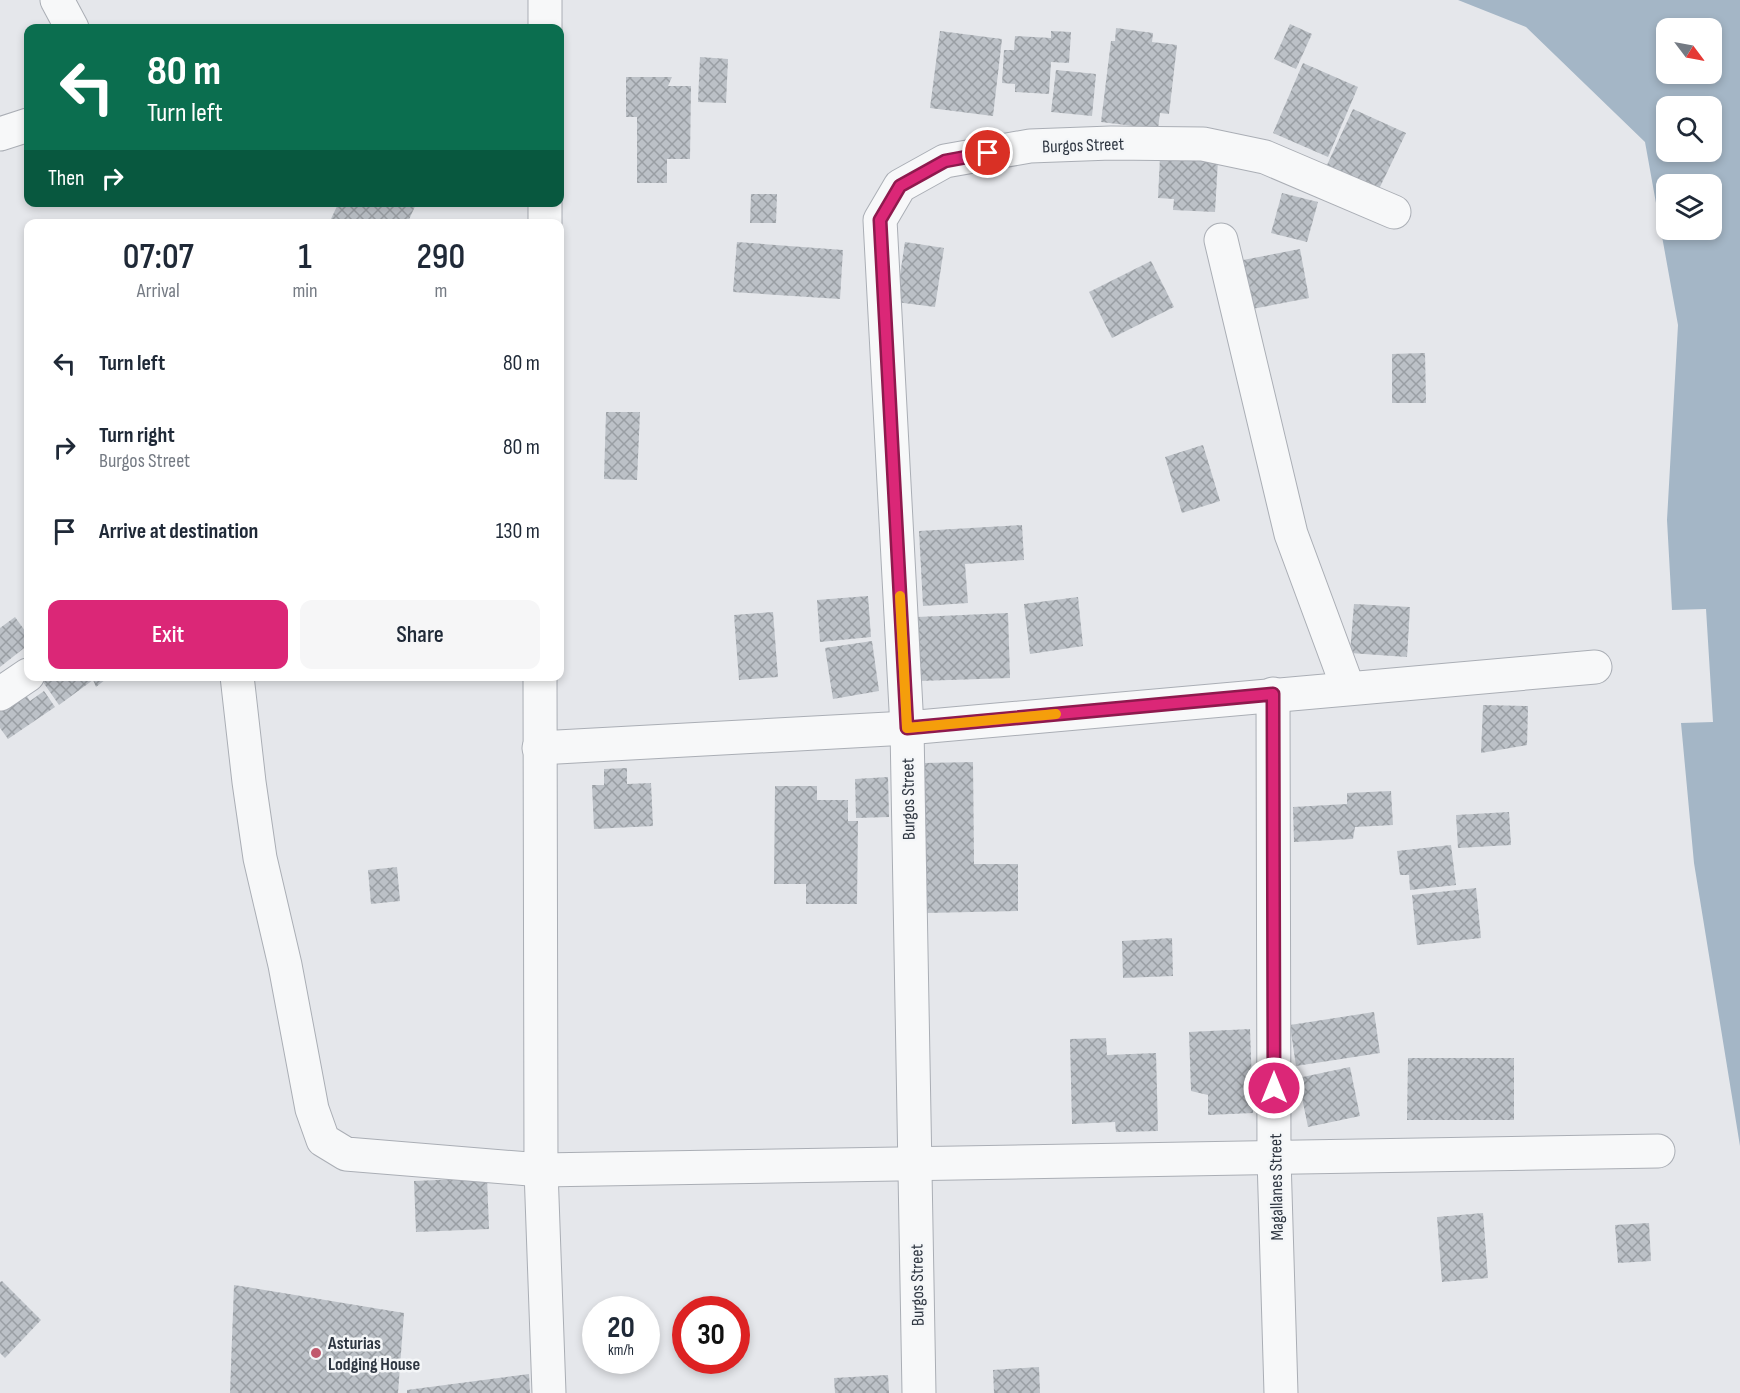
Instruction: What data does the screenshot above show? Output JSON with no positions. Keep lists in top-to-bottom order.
{
  "streets": {
    "street": ["Burgos Street", "Magallanes Street"]
  },
  "places": ["Asturias Lodging House"],
  "north": "bottom right",
  "page": {
    "turn": ["80 m", "Turn left"],
    "then": "Then",
    "eta": [
      "07:07",
      "Arrival",
      "1",
      "min",
      "290",
      "m"
    ],
    "list": [
      {
        "name": "Turn left",
        "value": "80 m"
      },
      {
        "name": "Turn right",
        "note": "Burgos Street",
        "value": "80 m"
      },
      {
        "name": "Arrive at destination",
        "value": "130 m"
      }
    ],
    "buttons": ["Exit", "Share"],
    "speed": "20 km/h",
    "limit": "30"
  }
}
